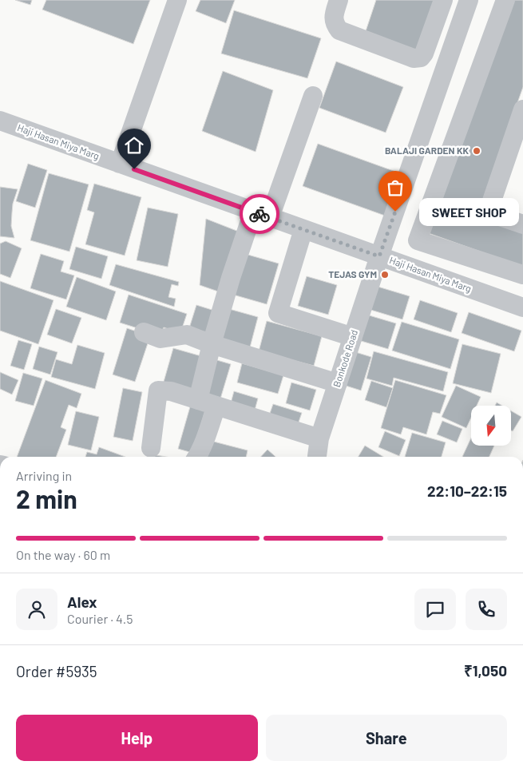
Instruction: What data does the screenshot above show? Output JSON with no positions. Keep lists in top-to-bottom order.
{
  "streets": {
    "street": ["Haji Hasan Miya Marg", "Bonkode Road"]
  },
  "crossings": [
    ["Haji Hasan Miya Marg", "Bonkode Road"]
  ],
  "places": ["BALAJI GARDEN KK", "SWEET SHOP", "TEJAS GYM"],
  "north": "bottom",
  "page": {
    "bubble": "SWEET SHOP",
    "heading": ["2 min", "Arriving in", "22:10–22:15"],
    "panel": [
      "Alex",
      "Courier · 4.5",
      "Order #5935",
      "₹1,050"
    ],
    "bar": "On the way · 60 m",
    "buttons": ["Help", "Share"]
  }
}
